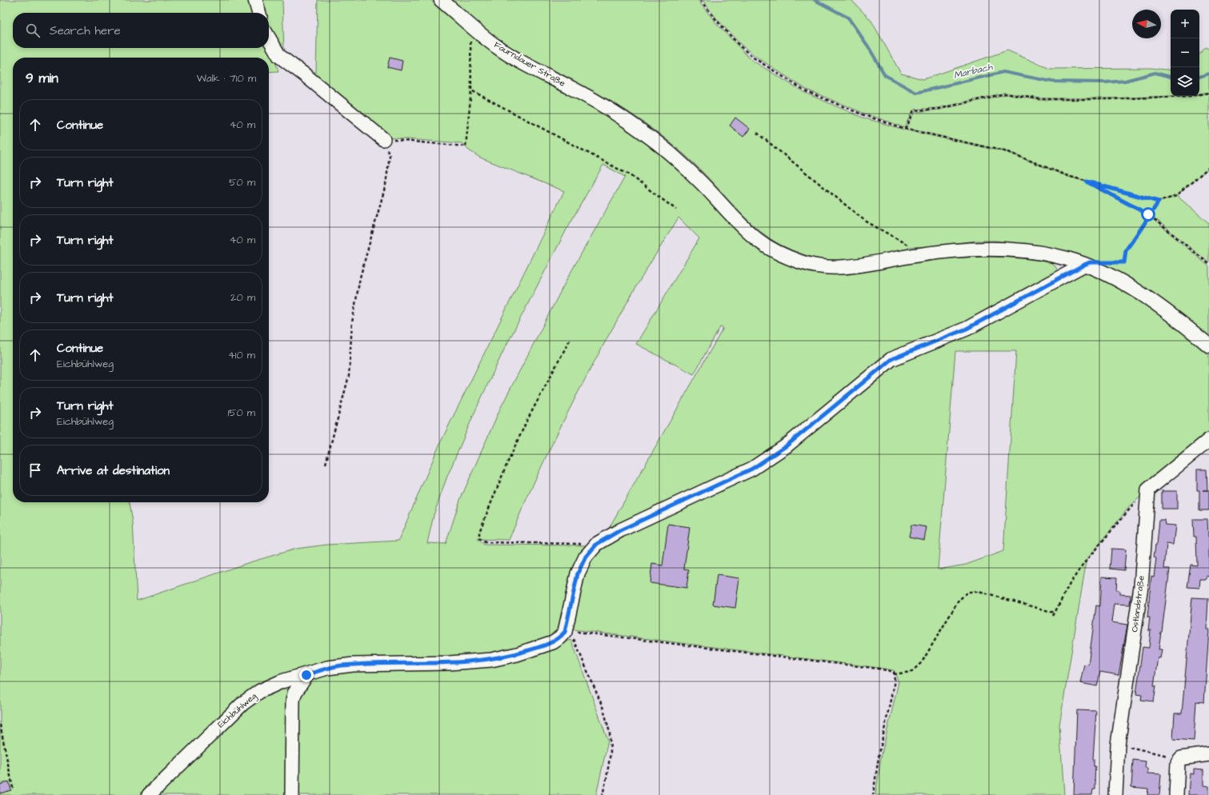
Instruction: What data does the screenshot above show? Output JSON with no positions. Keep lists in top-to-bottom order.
{
  "streets": {
    "street": ["Faurndauer Straße", "Ostlandstraße", "Eichbühlweg"]
  },
  "water": ["Marbach"],
  "north": "left",
  "page": {
    "map_buttons": ["+", "−"],
    "search": "Search here",
    "heading": ["9 min", "Walk · 710 m"],
    "list": [
      ["Continue", "40 m"],
      ["Turn right", "50 m"],
      ["Turn right", "40 m"],
      ["Turn right", "20 m"],
      ["Continue", "Eichbühlweg", "410 m"],
      ["Turn right", "Eichbühlweg", "150 m"],
      "Arrive at destination"
    ]
  }
}
